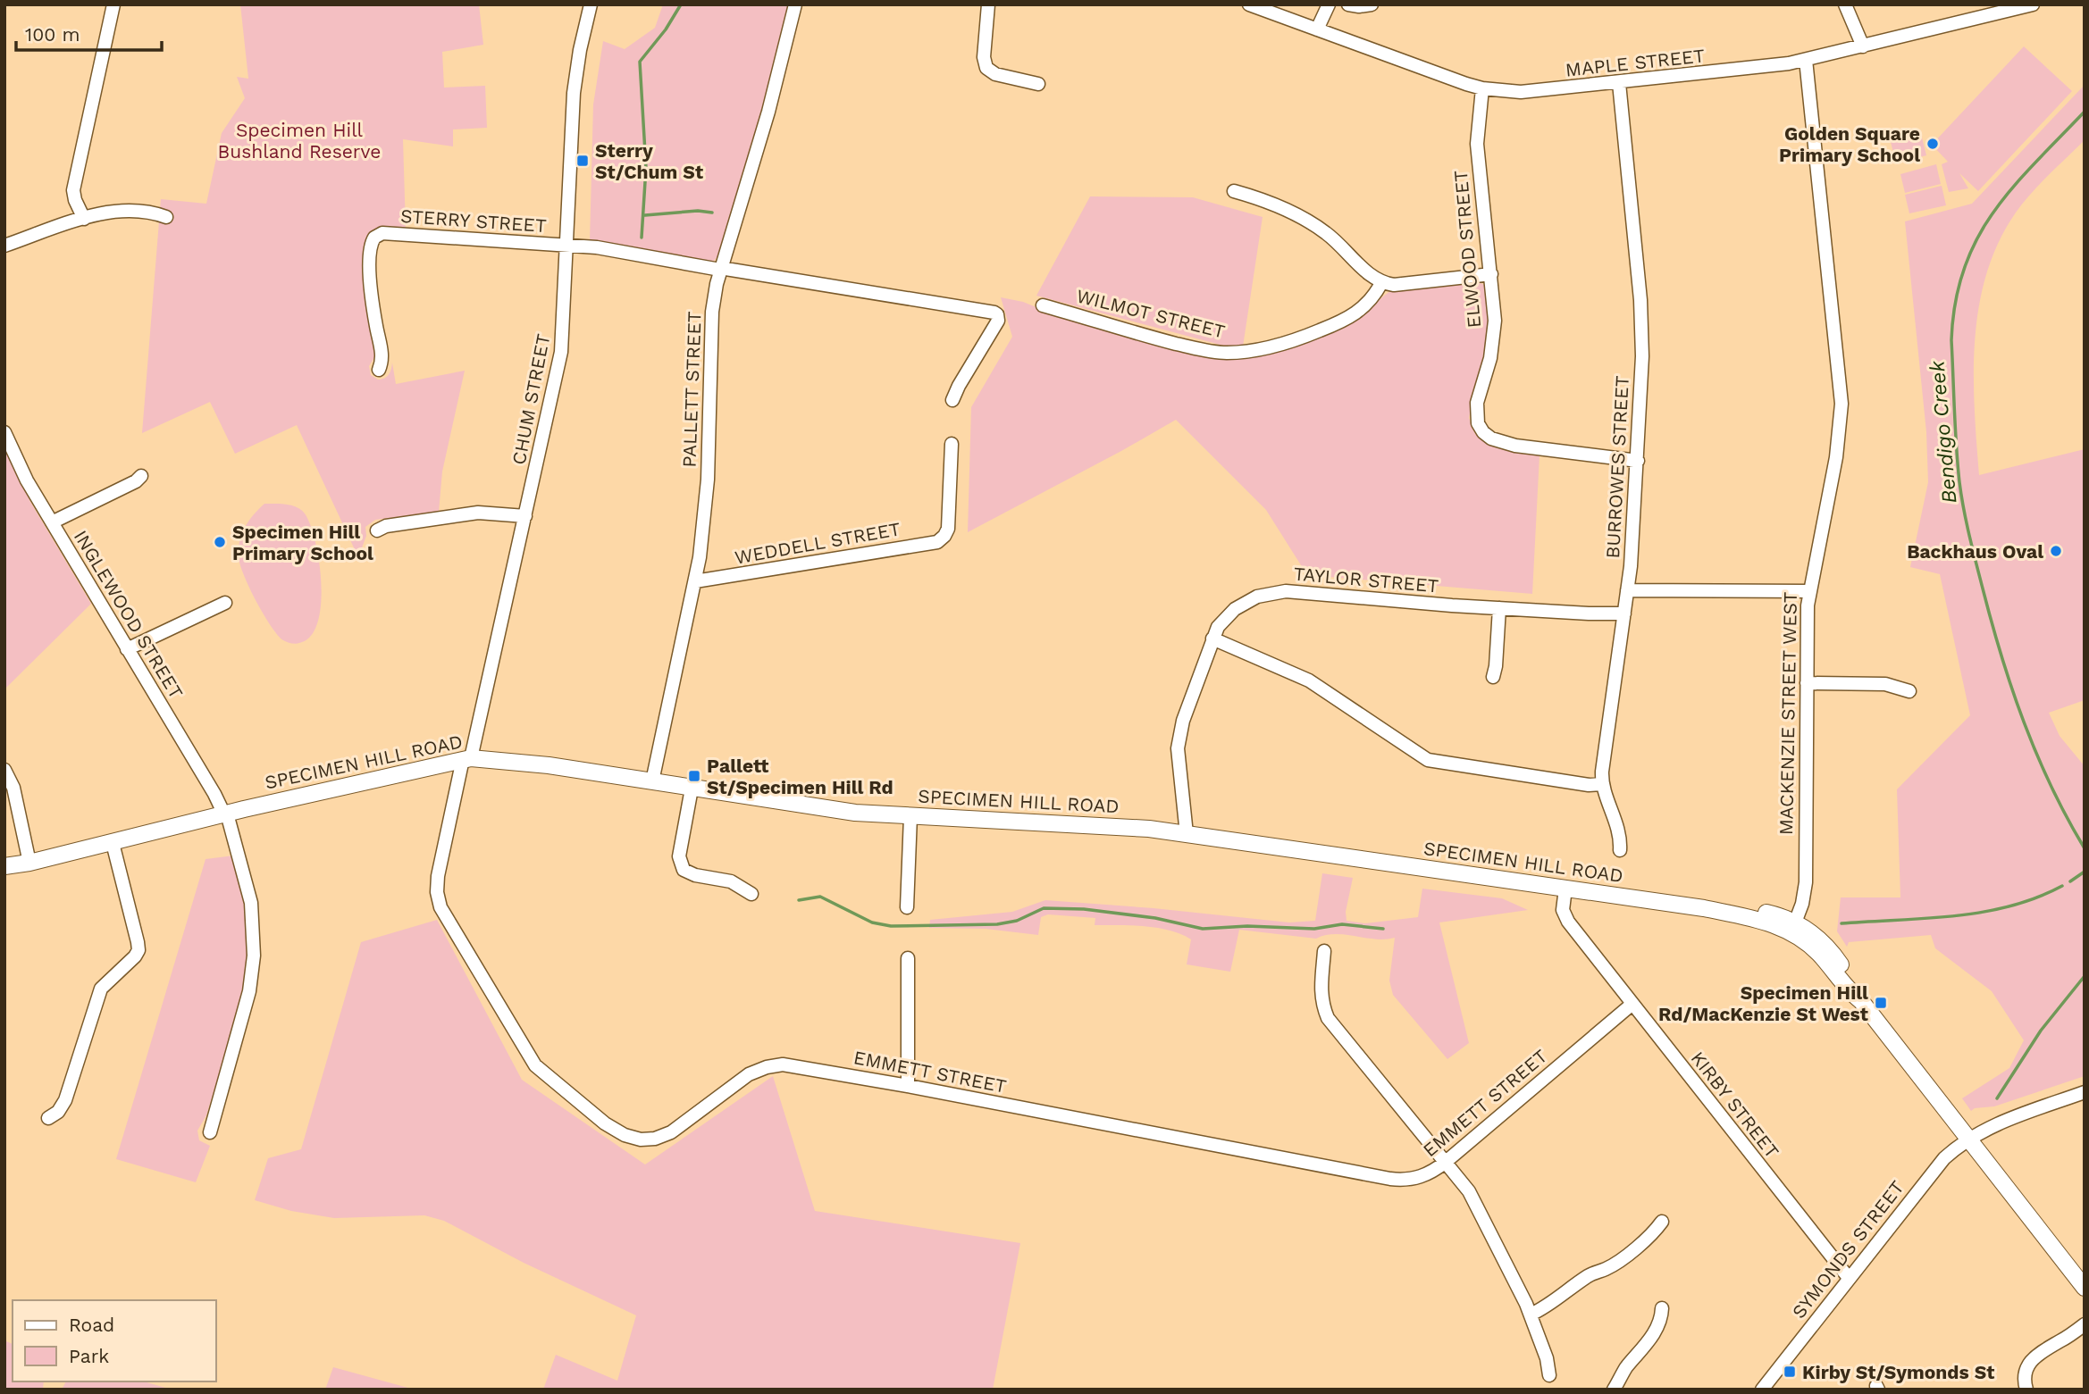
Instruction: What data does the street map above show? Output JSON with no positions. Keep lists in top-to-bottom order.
{
  "streets": {
    "main road": ["SPECIMEN HILL ROAD"],
    "street": [
      "MAPLE STREET",
      "STERRY STREET",
      "ELWOOD STREET",
      "WILMOT STREET",
      "PALLETT STREET",
      "CHUM STREET",
      "BURROWES STREET",
      "WEDDELL STREET",
      "TAYLOR STREET",
      "INGLEWOOD STREET",
      "MACKENZIE STREET WEST",
      "EMMETT STREET",
      "KIRBY STREET",
      "SYMONDS STREET"
    ]
  },
  "crossings": [
    ["MAPLE STREET", "ELWOOD STREET"],
    ["MAPLE STREET", "BURROWES STREET"],
    ["MAPLE STREET", "MACKENZIE STREET WEST"],
    ["STERRY STREET", "CHUM STREET"],
    ["ELWOOD STREET", "BURROWES STREET"],
    ["PALLETT STREET", "WEDDELL STREET"],
    ["PALLETT STREET", "SPECIMEN HILL ROAD"],
    ["CHUM STREET", "SPECIMEN HILL ROAD"],
    ["CHUM STREET", "EMMETT STREET"],
    ["BURROWES STREET", "TAYLOR STREET"],
    ["TAYLOR STREET", "SPECIMEN HILL ROAD"],
    ["INGLEWOOD STREET", "SPECIMEN HILL ROAD"],
    ["MACKENZIE STREET WEST", "SPECIMEN HILL ROAD"],
    ["SPECIMEN HILL ROAD", "EMMETT STREET"],
    ["SPECIMEN HILL ROAD", "KIRBY STREET"],
    ["EMMETT STREET", "KIRBY STREET"],
    ["KIRBY STREET", "SYMONDS STREET"]
  ],
  "water": ["Bendigo Creek"],
  "parks": ["Specimen Hill Bushland Reserve"],
  "places": {
    "other": ["Golden Square Primary School", "Specimen Hill Primary School", "Backhaus Oval"],
    "transit": [
      "Sterry St/Chum St",
      "Pallett St/Specimen Hill Rd",
      "Specimen Hill Rd/MacKenzie St West",
      "Kirby St/Symonds St"
    ]
  },
  "legend": ["Road", "Park"],
  "scale_bar": "100 m"
}
